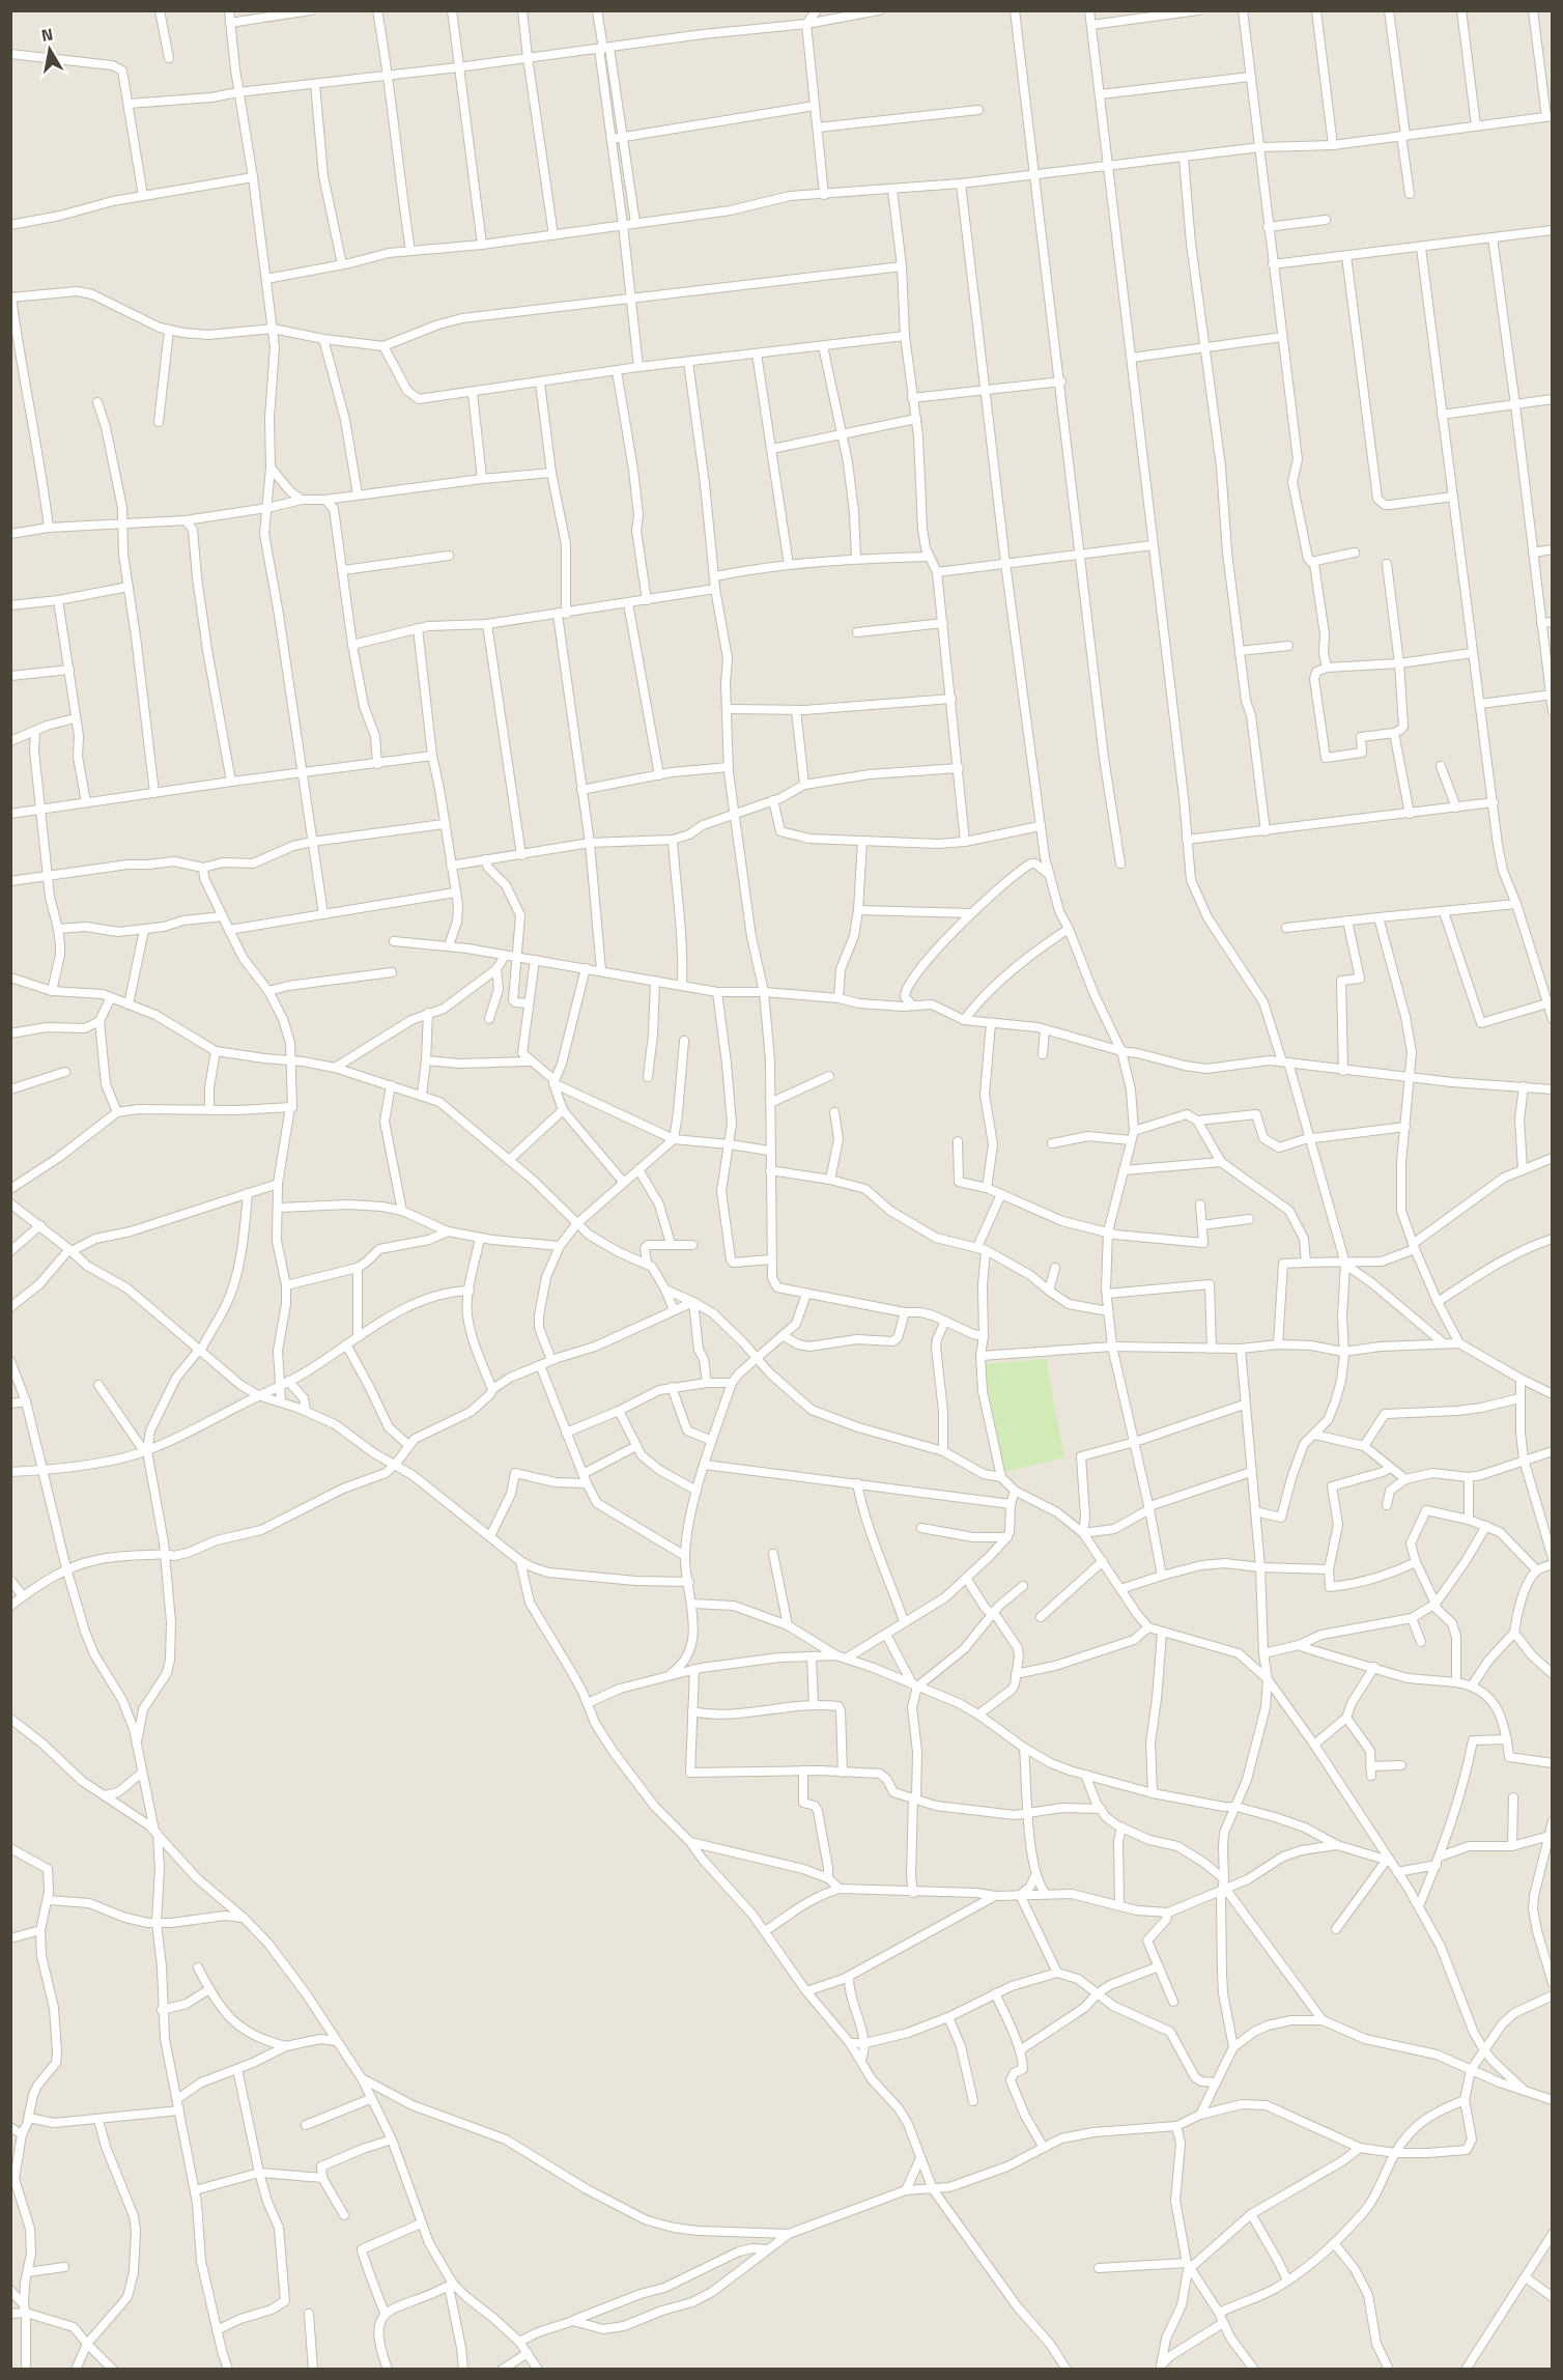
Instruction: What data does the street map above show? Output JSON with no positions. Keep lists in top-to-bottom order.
{
  "north": "top"
}
